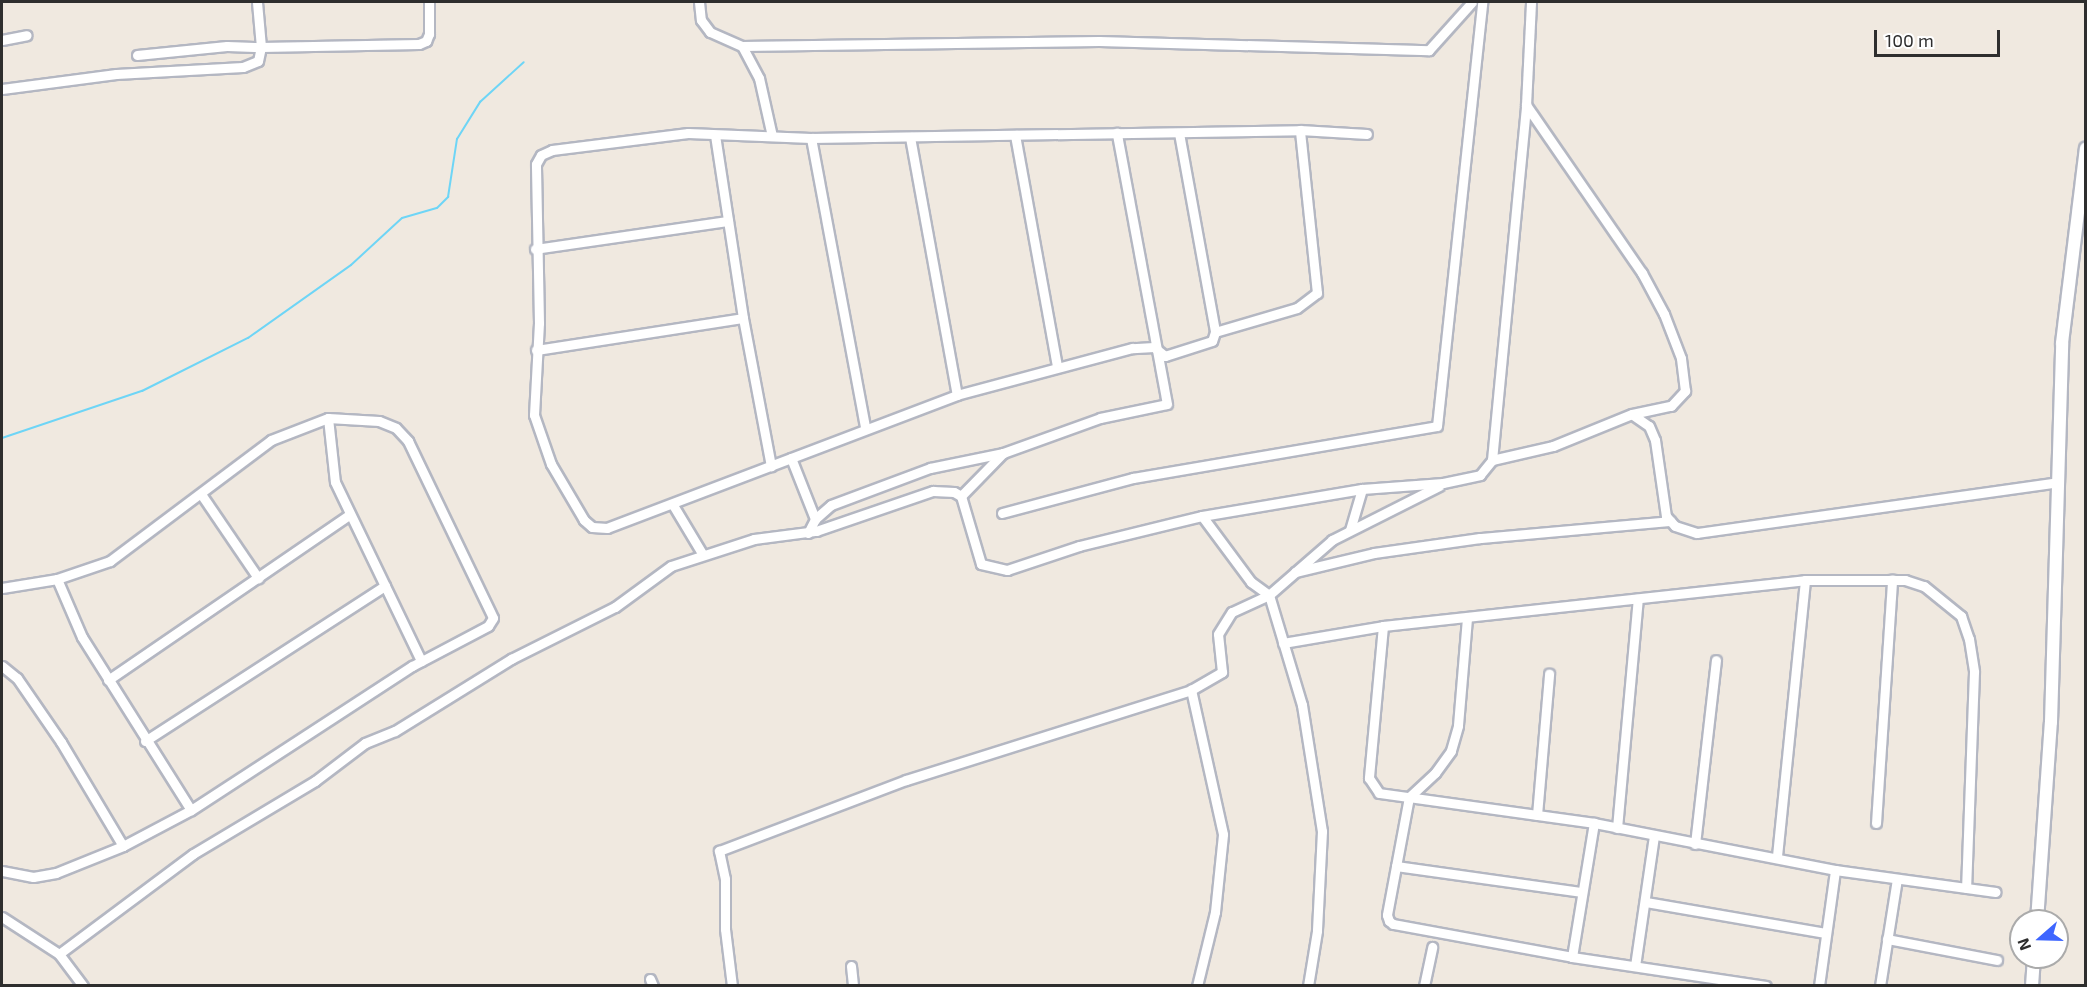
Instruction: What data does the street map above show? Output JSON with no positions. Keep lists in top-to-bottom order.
{
  "scale_bar": "100 m",
  "north": "left"
}
